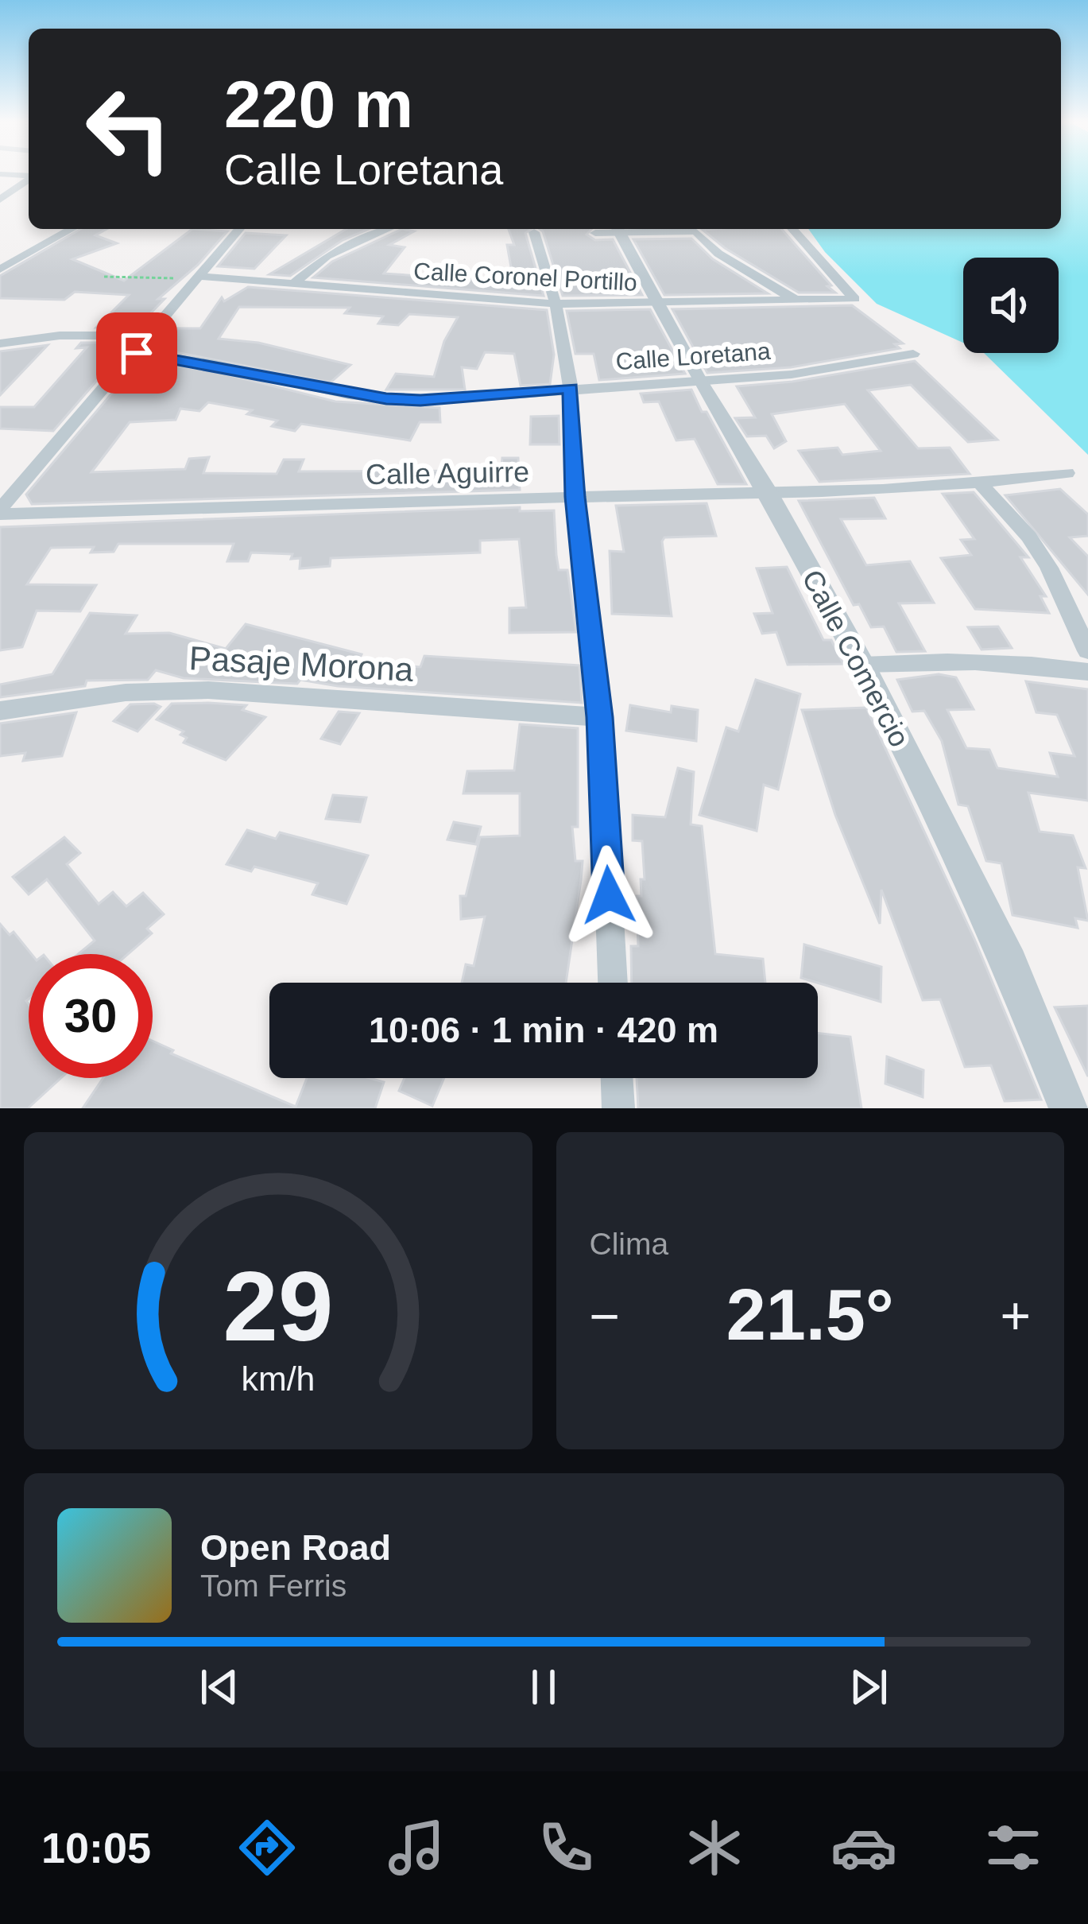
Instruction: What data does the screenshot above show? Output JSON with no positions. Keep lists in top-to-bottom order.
{
  "streets": {
    "street": [
      "Calle Coronel Portillo",
      "Calle Loretana",
      "Calle Aguirre",
      "Calle Comercio",
      "Pasaje Morona"
    ]
  },
  "crossings": [
    ["Calle Coronel Portillo", "Calle Comercio"],
    ["Calle Loretana", "Calle Comercio"],
    ["Calle Aguirre", "Calle Comercio"]
  ],
  "page": {
    "turn": ["220 m", "Calle Loretana"],
    "limit": "30",
    "trip": "10:06 · 1 min · 420 m",
    "tile": "Clima",
    "heat": ["−", "21.5°", "+"],
    "song": ["Open Road", "Tom Ferris"],
    "tabs": "10:05",
    "gauge": ["29", "km/h"]
  }
}
